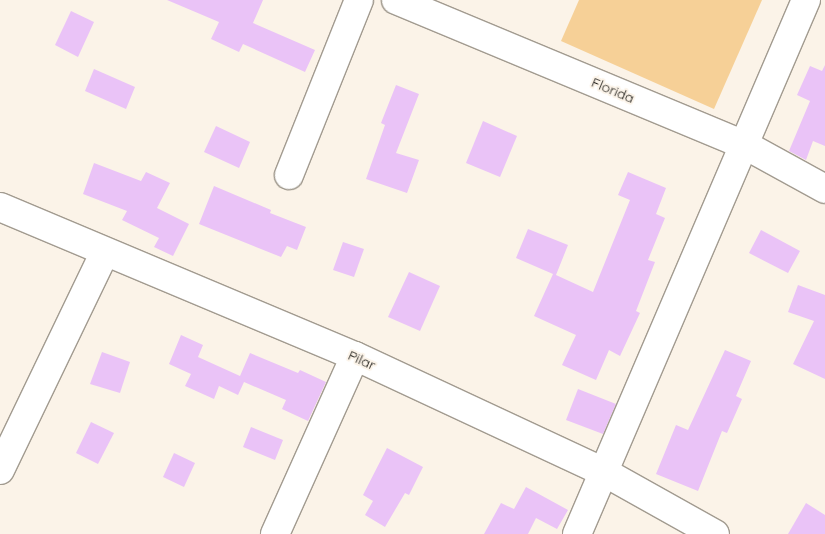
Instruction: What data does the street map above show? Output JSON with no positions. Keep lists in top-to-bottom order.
{
  "streets": {
    "street": ["Florida", "Pilar"]
  }
}
